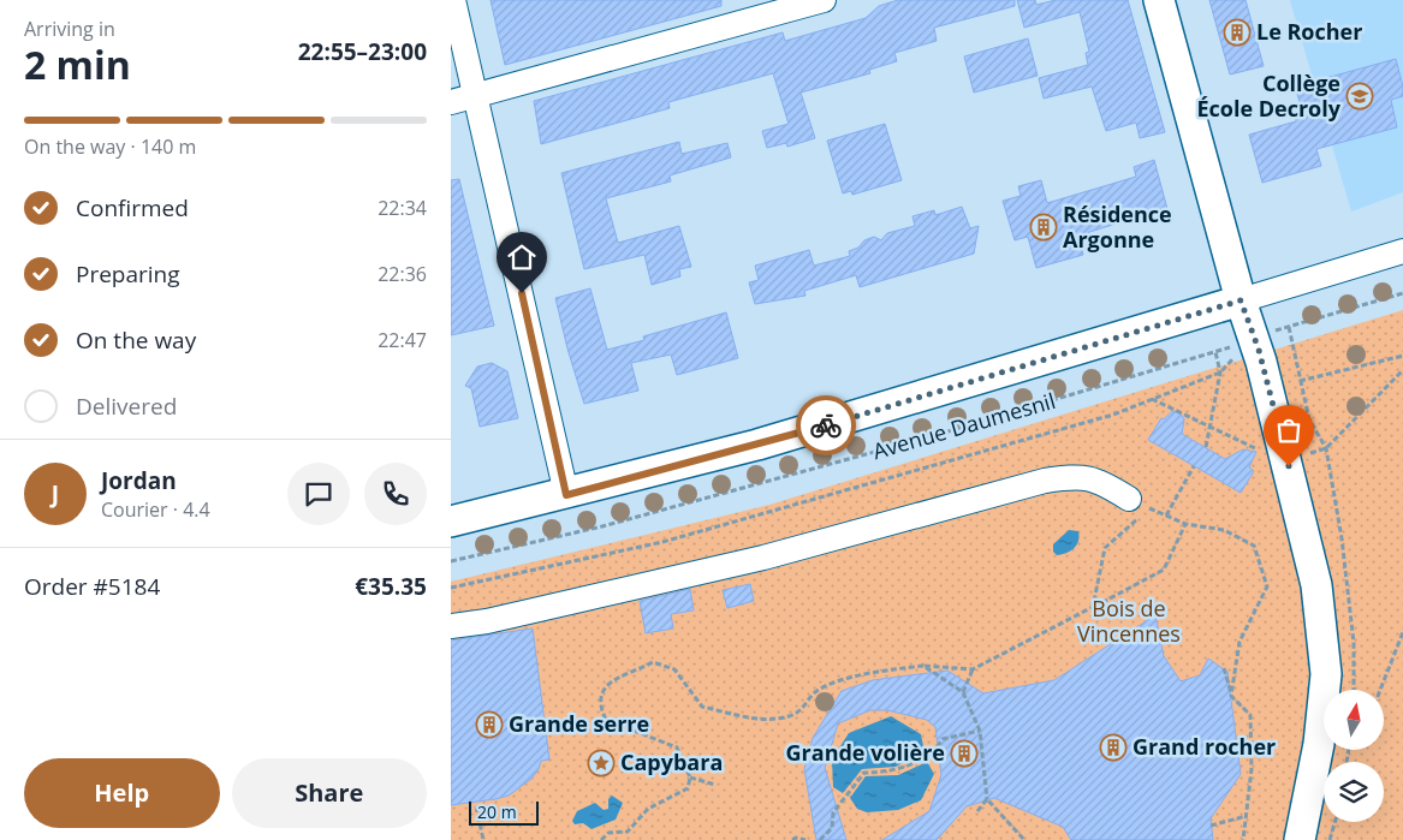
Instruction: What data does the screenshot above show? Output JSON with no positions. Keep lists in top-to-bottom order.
{
  "streets": {
    "main road": ["Avenue Daumesnil"]
  },
  "parks": ["Bois de Vincennes"],
  "places": {
    "building": [
      "Le Rocher",
      "Résidence Argonne",
      "Grande serre",
      "Grand rocher",
      "Grande volière"
    ],
    "school or university": ["Collège École Decroly"],
    "place": ["Capybara"]
  },
  "scale_bar": "20 m",
  "north": "top",
  "page": {
    "heading": ["2 min", "Arriving in", "22:55–23:00"],
    "panel": [
      "Jordan",
      "Courier · 4.4",
      "Order #5184",
      "€35.35"
    ],
    "bar": "On the way · 140 m",
    "list": [
      ["Confirmed", "22:34"],
      ["Preparing", "22:36"],
      ["On the way", "22:47"],
      "Delivered"
    ],
    "round": "J",
    "buttons": ["Help", "Share"],
    "scale": "20 m"
  }
}
